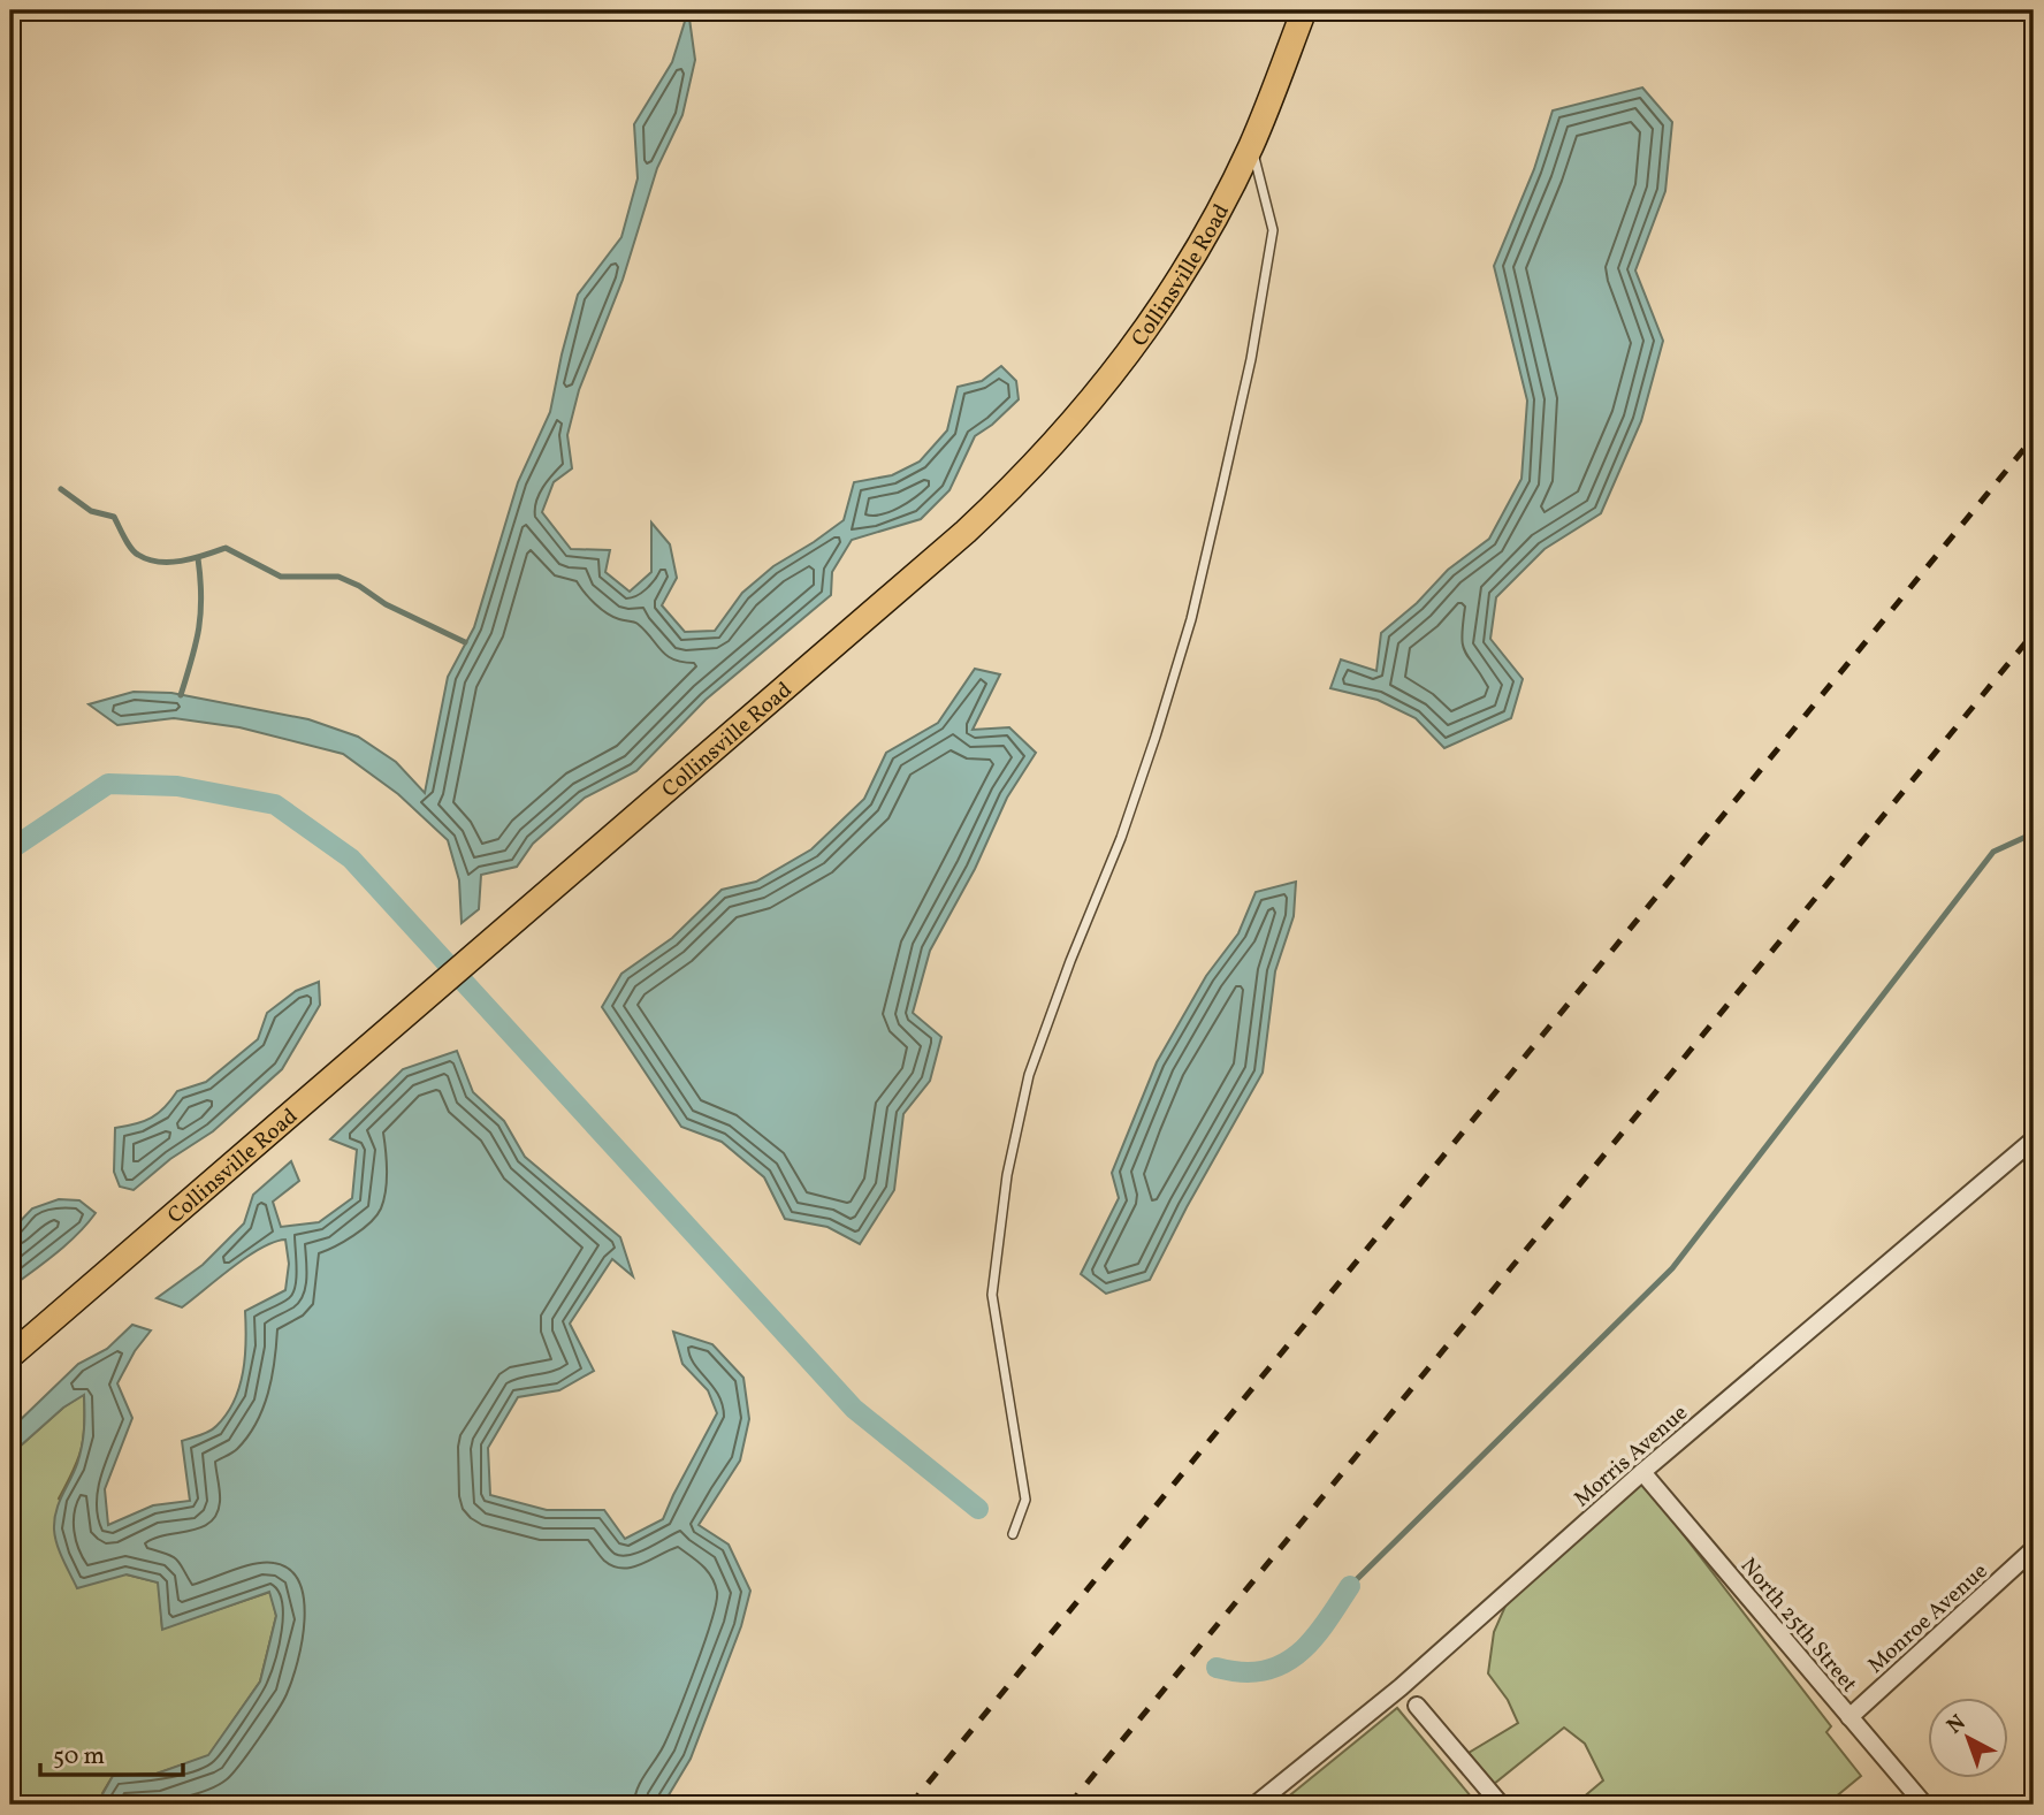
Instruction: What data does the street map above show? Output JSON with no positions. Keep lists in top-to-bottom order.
{
  "streets": {
    "main road": ["Collinsville Road"],
    "street": ["Morris Avenue", "Monroe Avenue", "North 25th Street"]
  },
  "crossings": [
    ["Morris Avenue", "North 25th Street"],
    ["Monroe Avenue", "North 25th Street"]
  ],
  "scale_bar": "50 m",
  "north": "top left"
}
